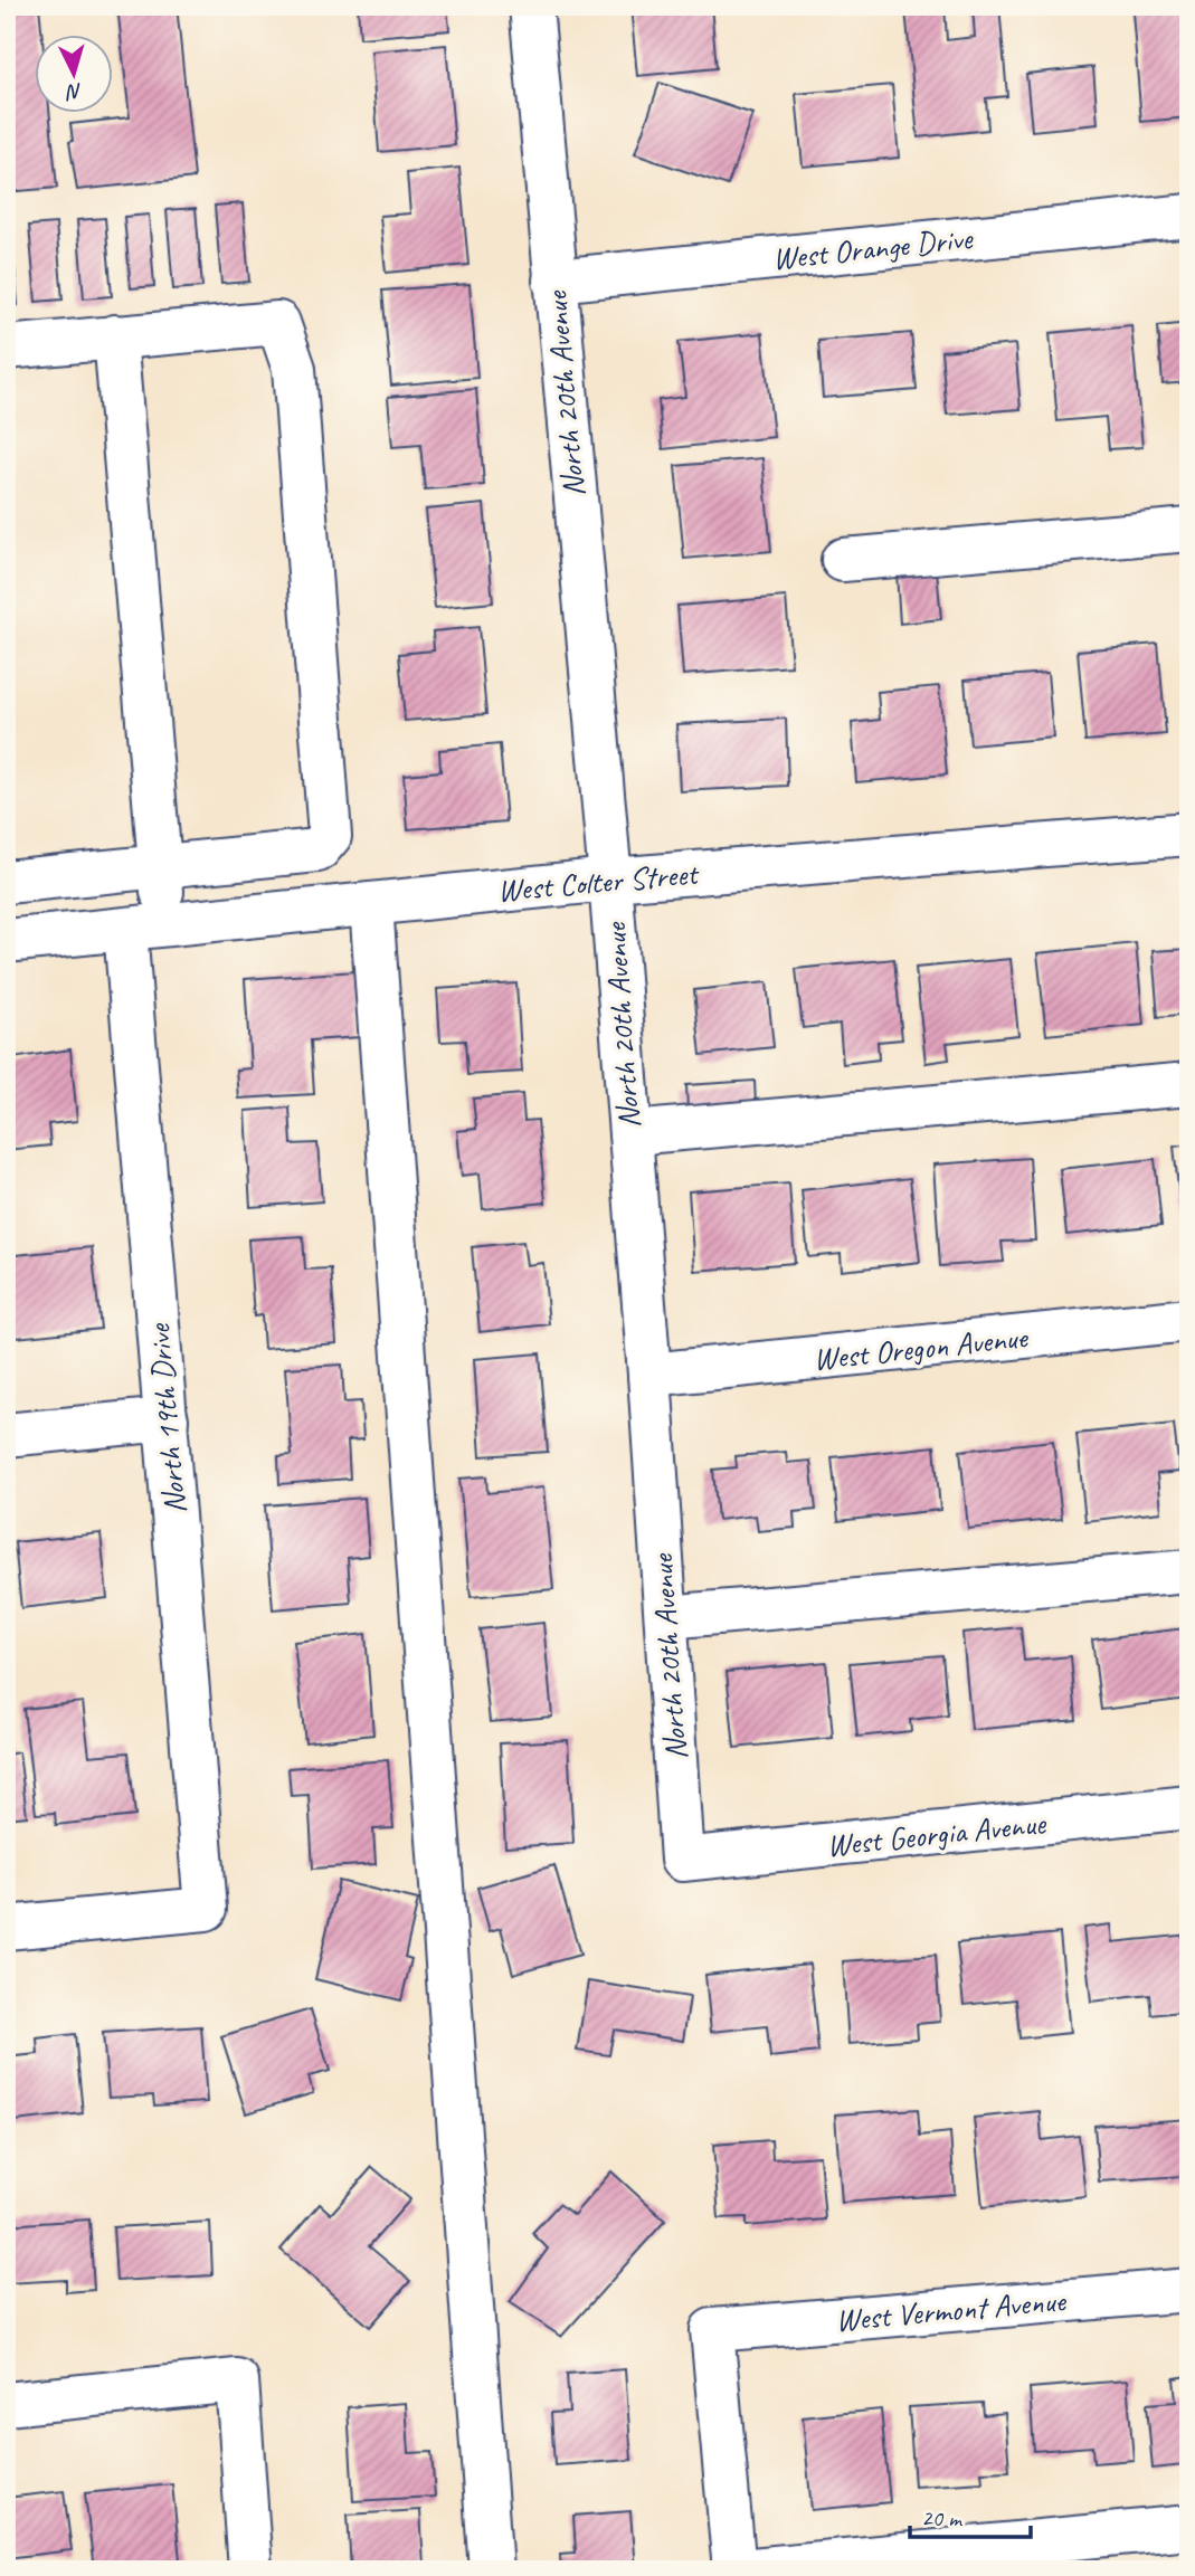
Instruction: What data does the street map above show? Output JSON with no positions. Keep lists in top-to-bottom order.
{
  "streets": {
    "street": [
      "West Orange Drive",
      "North 20th Avenue",
      "West Colter Street",
      "West Oregon Avenue",
      "North 19th Drive",
      "West Georgia Avenue",
      "West Vermont Avenue"
    ]
  },
  "crossings": [
    ["West Orange Drive", "North 20th Avenue"],
    ["North 20th Avenue", "West Colter Street"],
    ["North 20th Avenue", "West Oregon Avenue"],
    ["North 20th Avenue", "West Georgia Avenue"],
    ["West Colter Street", "North 19th Drive"]
  ],
  "scale_bar": "20 m",
  "north": "bottom"
}
